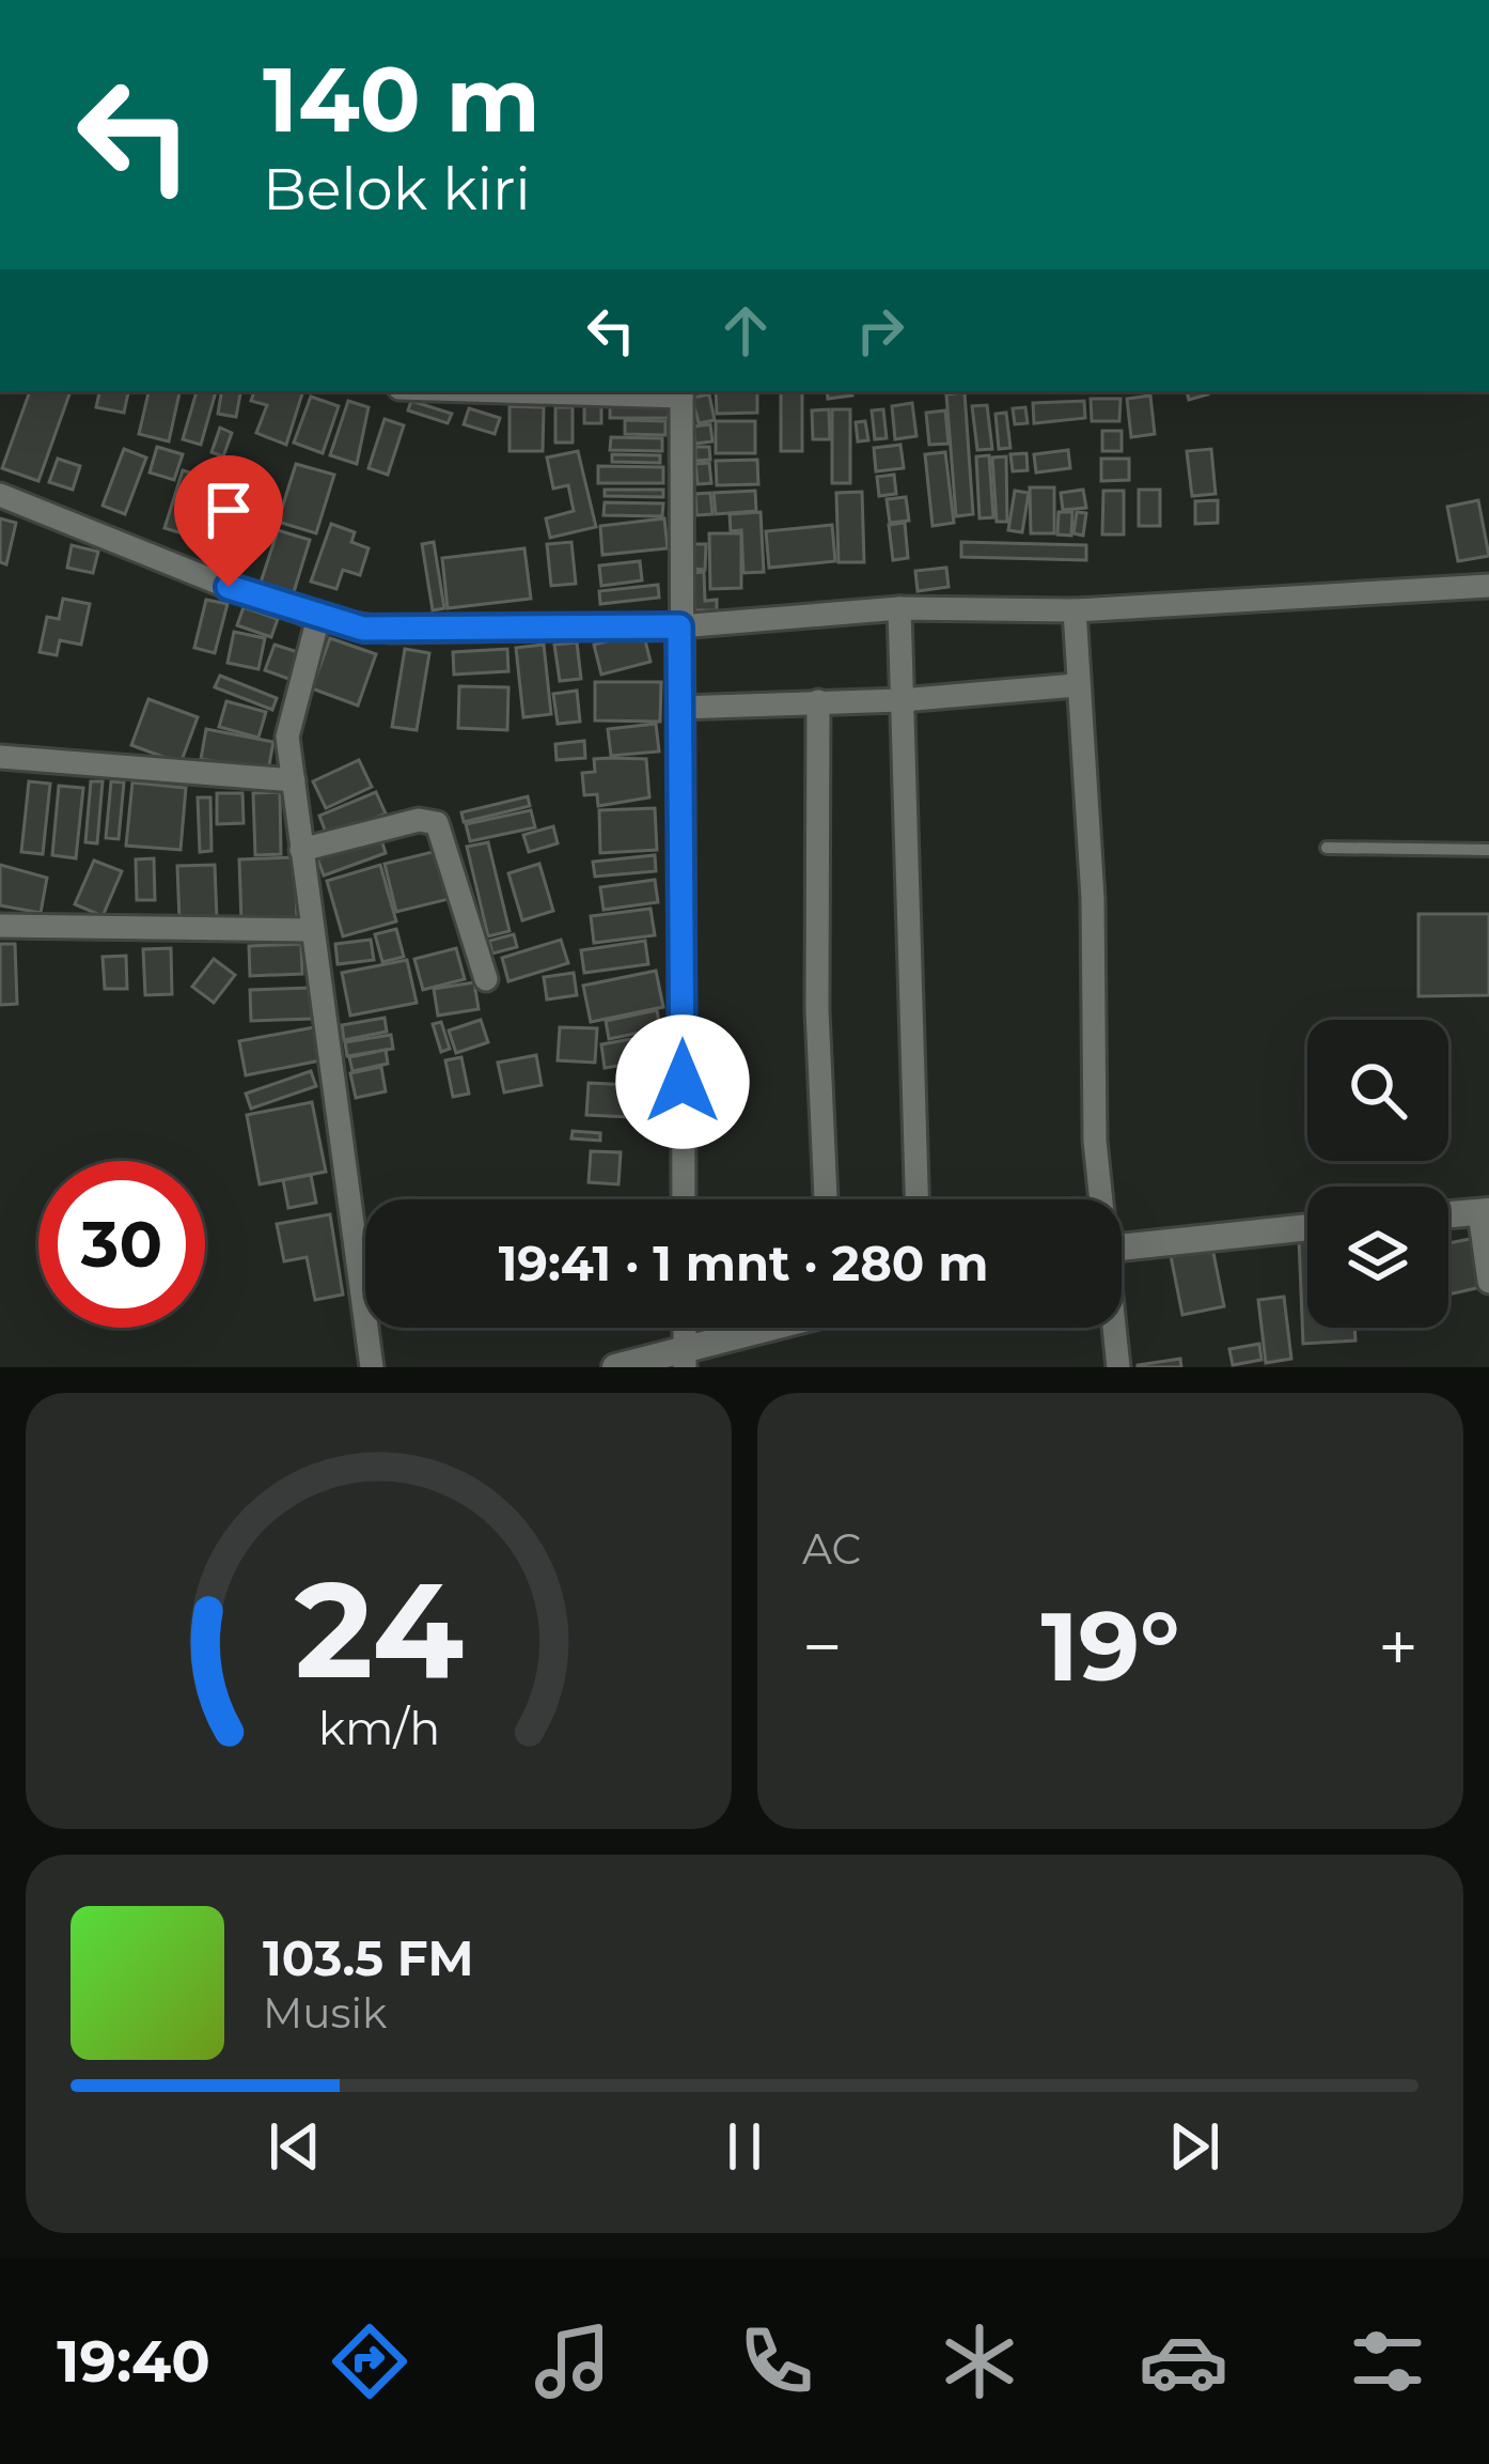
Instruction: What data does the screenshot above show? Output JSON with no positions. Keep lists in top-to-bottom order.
{
  "page": {
    "turn": ["140 m", "Belok kiri"],
    "limit": "30",
    "trip": "19:41 · 1 mnt · 280 m",
    "tile": "AC",
    "heat": ["−", "19°", "+"],
    "song": ["103.5 FM", "Musik"],
    "tabs": "19:40",
    "gauge": ["24", "km/h"]
  }
}
